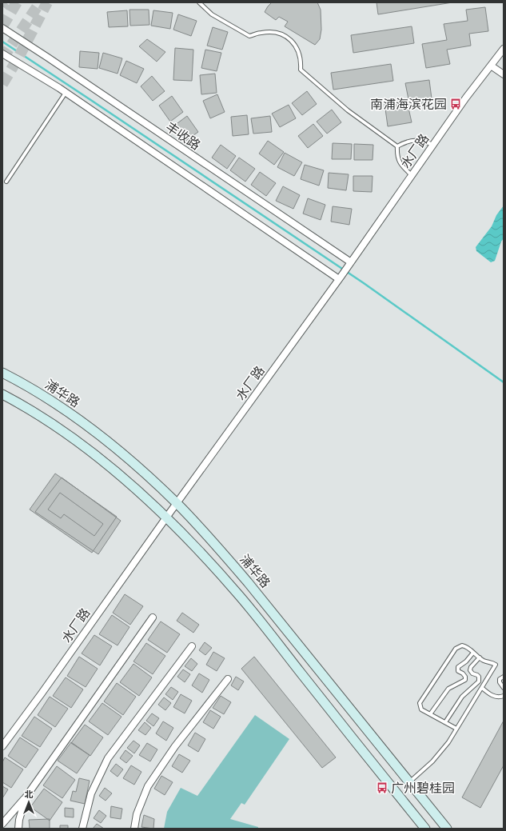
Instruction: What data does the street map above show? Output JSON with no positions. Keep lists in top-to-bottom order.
{
  "streets": {
    "main road": ["浦华路"],
    "street": ["丰收路", "水厂路"]
  },
  "crossings": [
    ["丰收路", "水厂路"],
    ["水厂路", "浦华路"]
  ],
  "places": {
    "bus stop": ["南浦海滨花园", "广州碧桂园"]
  },
  "north": "top"
}
